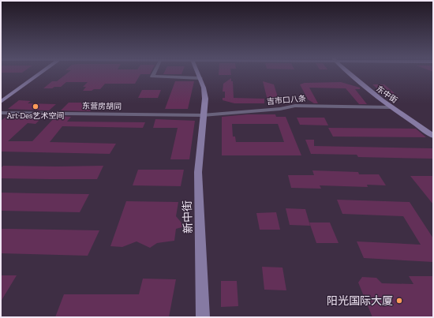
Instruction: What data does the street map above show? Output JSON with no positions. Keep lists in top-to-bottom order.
{
  "streets": {
    "street": [
      "东中街",
      "吉市口八条",
      "东营房胡同",
      "新中街"
    ]
  },
  "crossings": [
    ["东中街", "吉市口八条"],
    ["吉市口八条", "东营房胡同"],
    ["吉市口八条", "新中街"],
    ["东营房胡同", "新中街"]
  ],
  "places": ["Art·Des艺术空间", "阳光国际大厦"]
}
